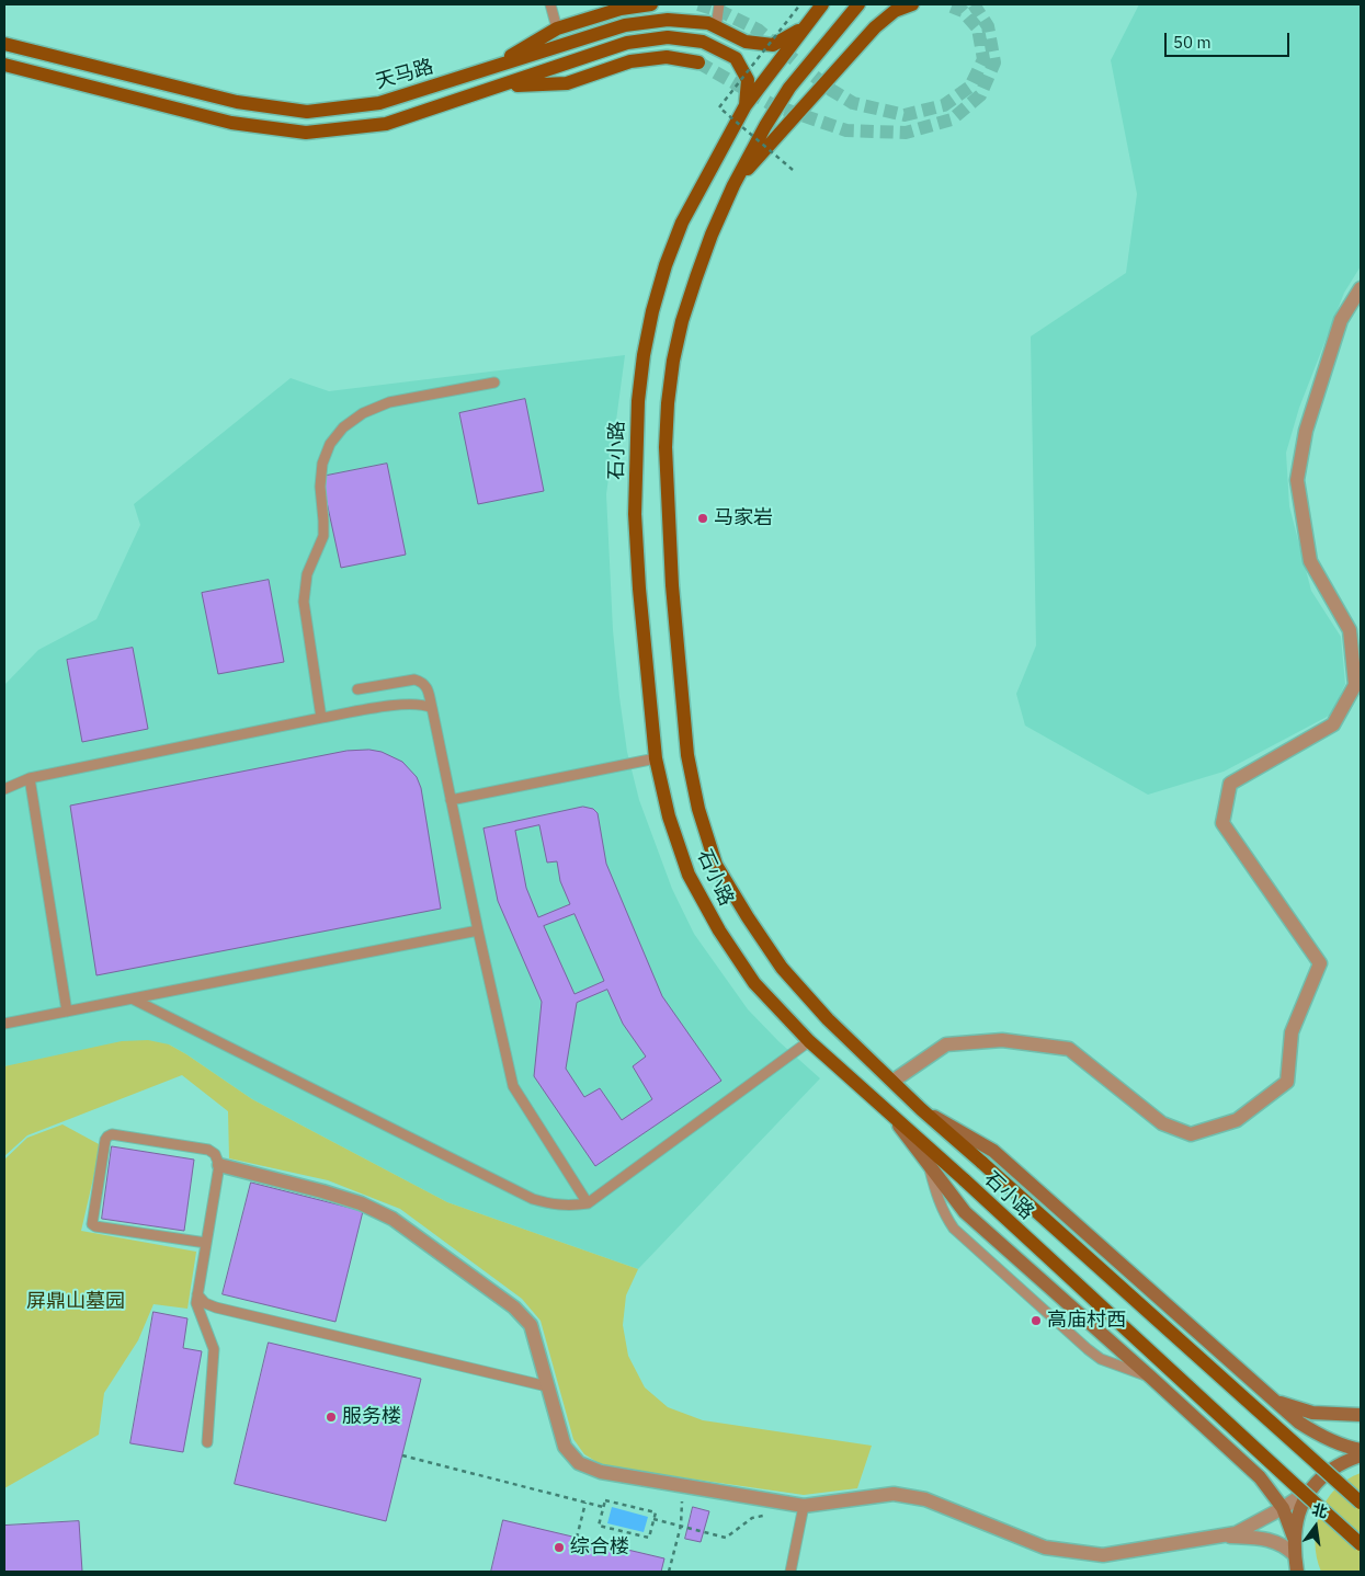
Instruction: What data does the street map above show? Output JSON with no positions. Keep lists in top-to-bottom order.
{
  "streets": {
    "main road": ["天马路", "石小路"]
  },
  "crossings": [
    ["天马路", "石小路"]
  ],
  "parks": ["屏鼎山墓园"],
  "places": [
    "马家岩",
    "高庙村西",
    "服务楼",
    "综合楼"
  ],
  "scale_bar": "50 m",
  "north": "top"
}
